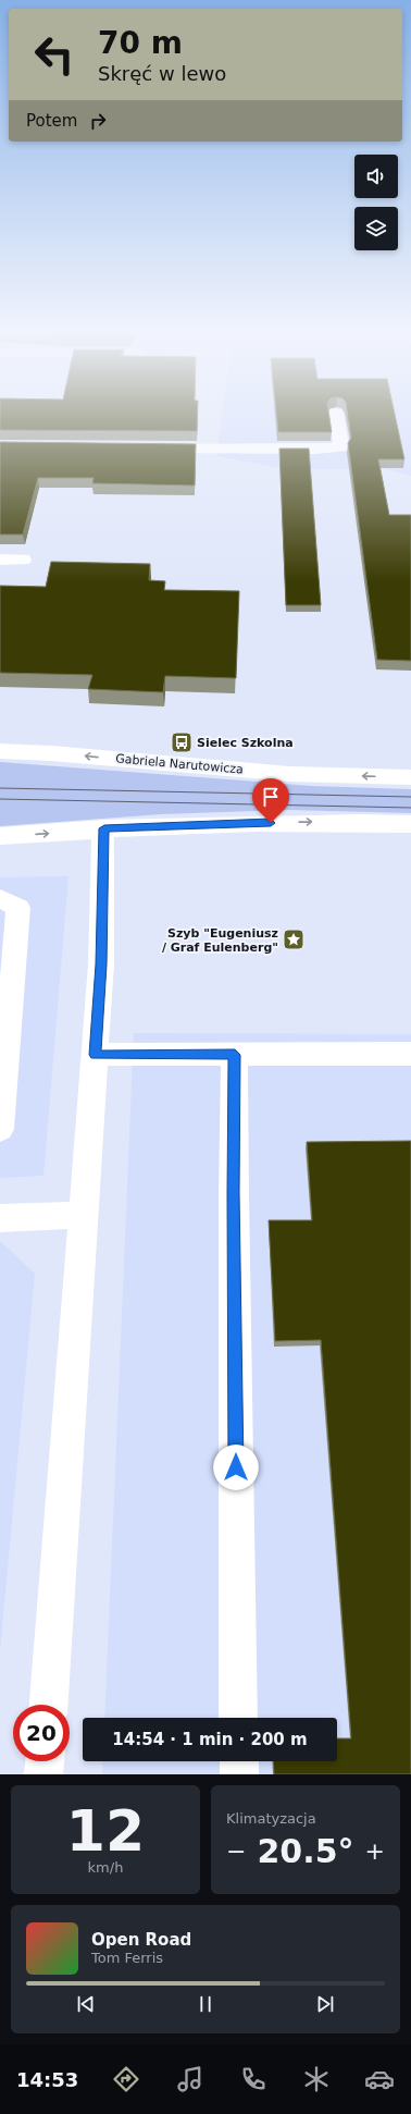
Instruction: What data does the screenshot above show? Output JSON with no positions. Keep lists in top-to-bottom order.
{
  "streets": {
    "street": ["Gabriela Narutowicza"]
  },
  "places": {
    "bus stop": ["Sielec Szkolna"],
    "place": ["Szyb \"Eugeniusz / Graf Eulenberg\""]
  },
  "page": {
    "turn": ["70 m", "Skręć w lewo"],
    "then": "Potem",
    "limit": "20",
    "trip": "14:54 · 1 min · 200 m",
    "tile": [
      ["12", "km/h"],
      "Klimatyzacja"
    ],
    "heat": ["−", "20.5°", "+"],
    "song": ["Open Road", "Tom Ferris"],
    "tabs": "14:53"
  }
}
